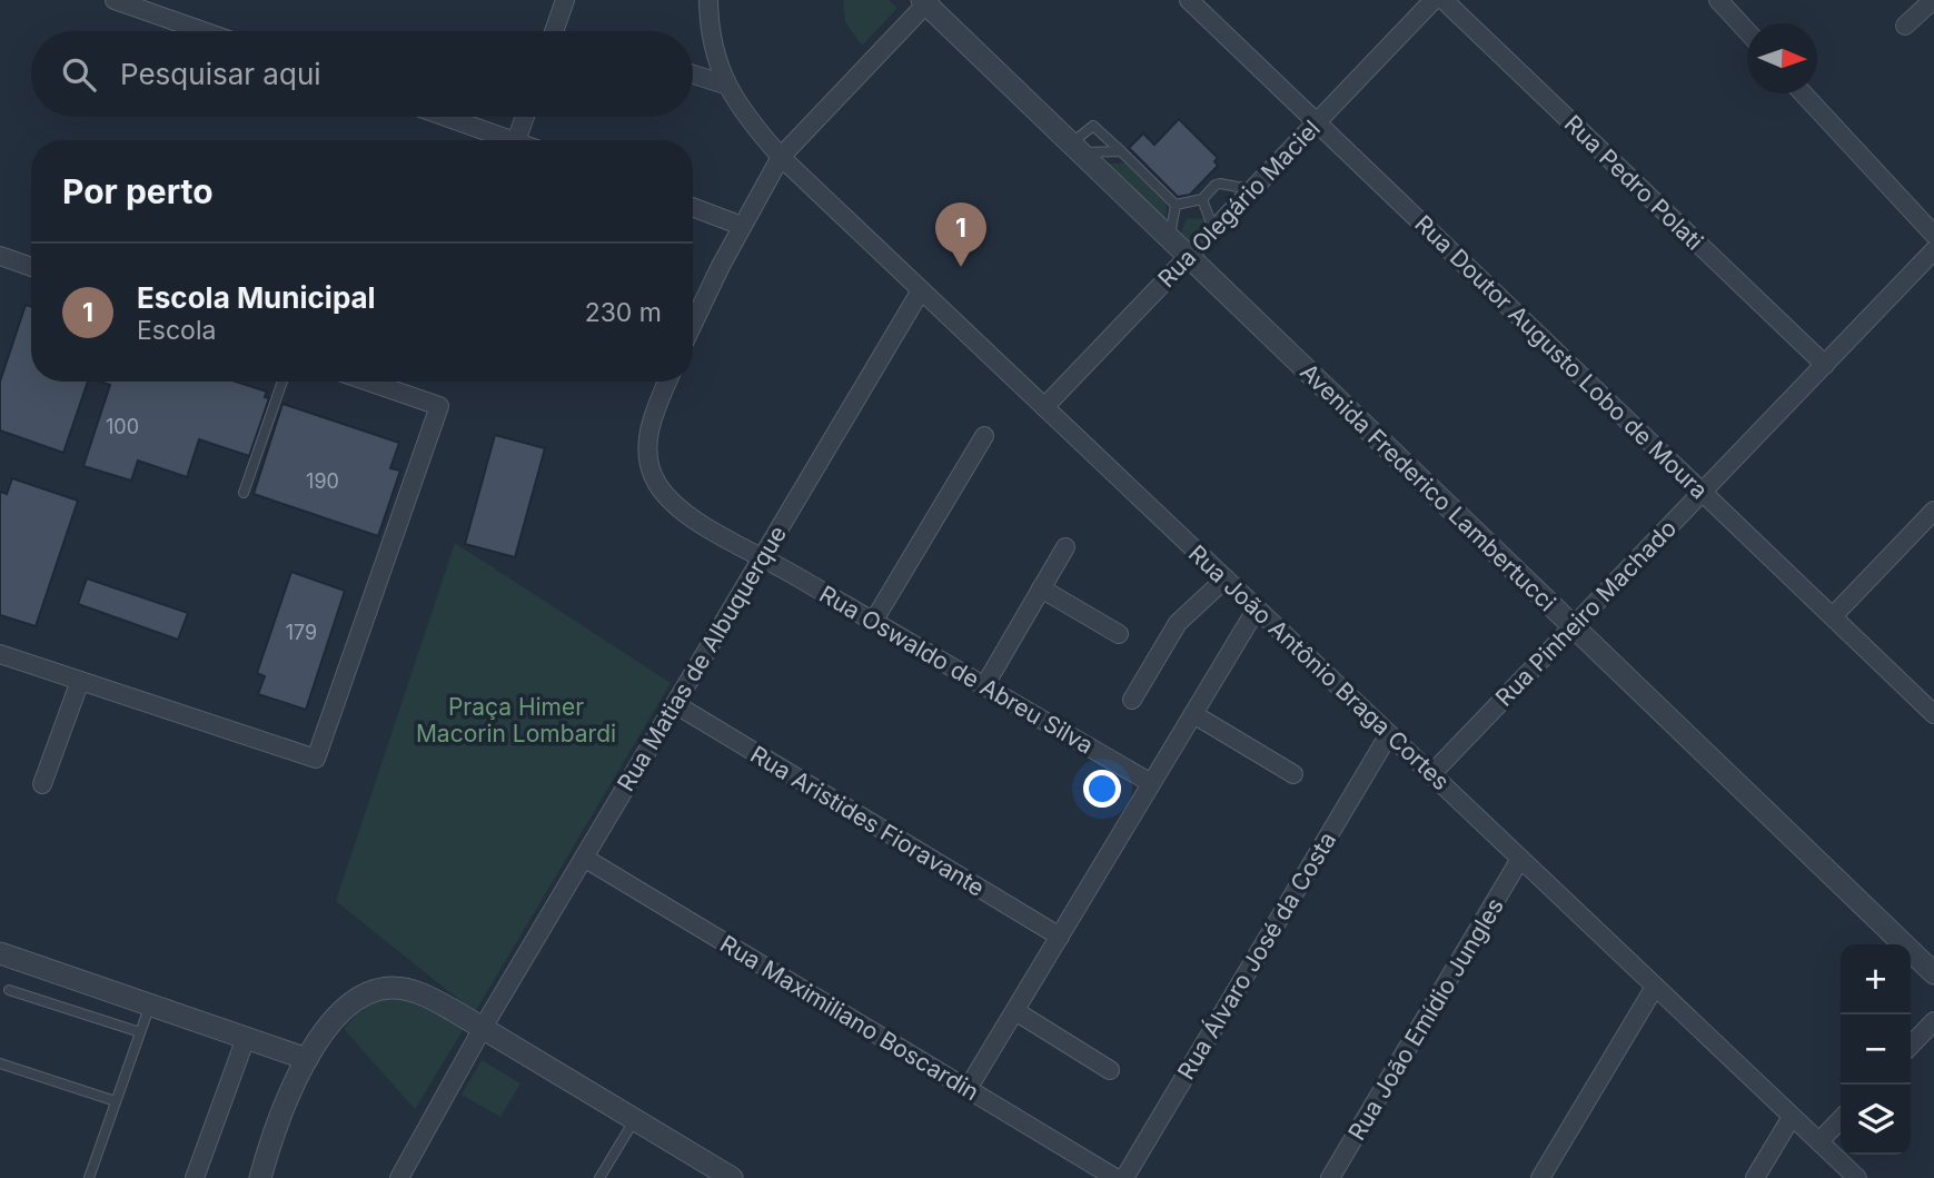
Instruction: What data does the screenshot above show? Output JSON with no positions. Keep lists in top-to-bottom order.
{
  "streets": {
    "street": [
      "Rua Pedro Polati",
      "Rua Olegário Maciel",
      "Rua Doutor Augusto Lobo de Moura",
      "Avenida Frederico Lambertucci",
      "Rua Pinheiro Machado",
      "Rua Matias de Albuquerque",
      "Rua João Antônio Braga Cortes",
      "Rua Oswaldo de Abreu Silva",
      "Rua Aristides Fioravante",
      "Rua Álvaro José da Costa",
      "Rua Maximiliano Boscardin",
      "Rua João Emídio Jungles"
    ]
  },
  "crossings": [
    ["Rua Pedro Polati", "Rua Pinheiro Machado"],
    ["Rua Olegário Maciel", "Rua Doutor Augusto Lobo de Moura"],
    ["Rua Olegário Maciel", "Avenida Frederico Lambertucci"],
    ["Rua Olegário Maciel", "Rua João Antônio Braga Cortes"],
    ["Rua Doutor Augusto Lobo de Moura", "Rua Pinheiro Machado"],
    ["Avenida Frederico Lambertucci", "Rua Pinheiro Machado"],
    ["Rua Pinheiro Machado", "Rua João Antônio Braga Cortes"],
    ["Rua Matias de Albuquerque", "Rua João Antônio Braga Cortes"],
    ["Rua Matias de Albuquerque", "Rua Oswaldo de Abreu Silva"],
    ["Rua Matias de Albuquerque", "Rua Aristides Fioravante"],
    ["Rua Matias de Albuquerque", "Rua Maximiliano Boscardin"],
    ["Rua João Antônio Braga Cortes", "Rua Álvaro José da Costa"],
    ["Rua João Antônio Braga Cortes", "Rua João Emídio Jungles"]
  ],
  "parks": ["Praça Himer Macorin Lombardi"],
  "house_numbers": ["100", "190", "179"],
  "north": "right",
  "page": {
    "search": "Pesquisar aqui",
    "heading": "Por perto",
    "pins": "1",
    "list": [
      {
        "mark": "1",
        "name": "Escola Municipal",
        "note": "Escola",
        "value": "230 m"
      }
    ],
    "map_buttons": ["+", "−"]
  }
}
